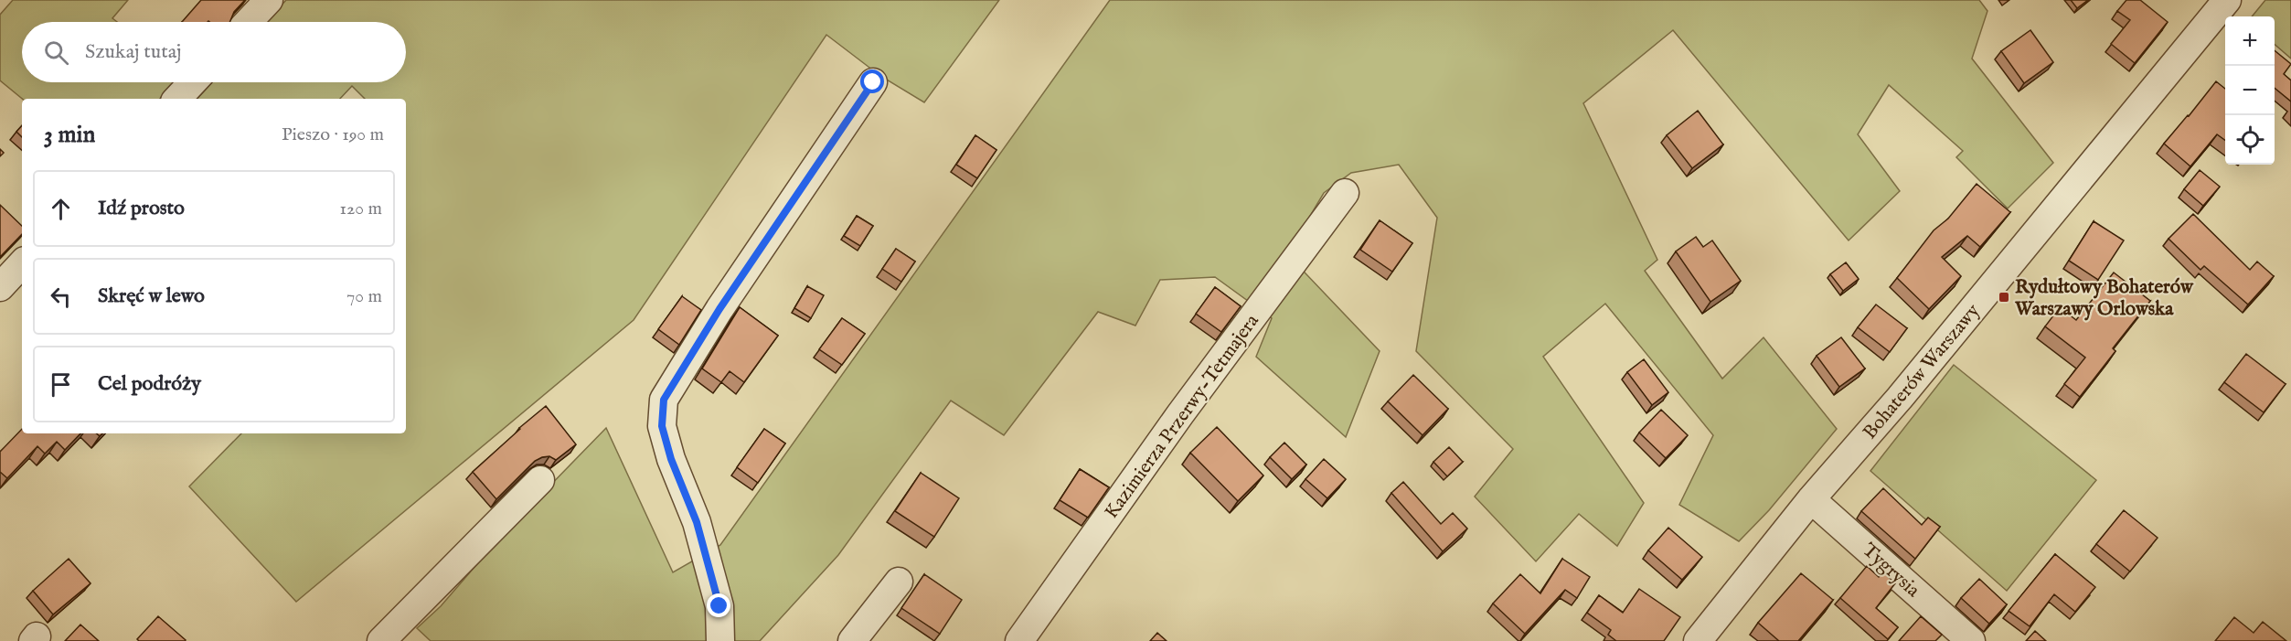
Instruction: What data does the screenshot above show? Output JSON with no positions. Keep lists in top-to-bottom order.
{
  "streets": {
    "street": ["Bohaterów Warszawy", "Kazimierza Przerwy-Tetmajera", "Tygrysia"]
  },
  "crossings": [
    ["Bohaterów Warszawy", "Tygrysia"]
  ],
  "places": {
    "transit": ["Rydułtowy Bohaterów Warszawy Orlowska"]
  },
  "page": {
    "map_buttons": ["+", "−"],
    "search": "Szukaj tutaj",
    "heading": ["3 min", "Pieszo · 190 m"],
    "list": [
      ["Idź prosto", "120 m"],
      ["Skręć w lewo", "70 m"],
      "Cel podróży"
    ]
  }
}
